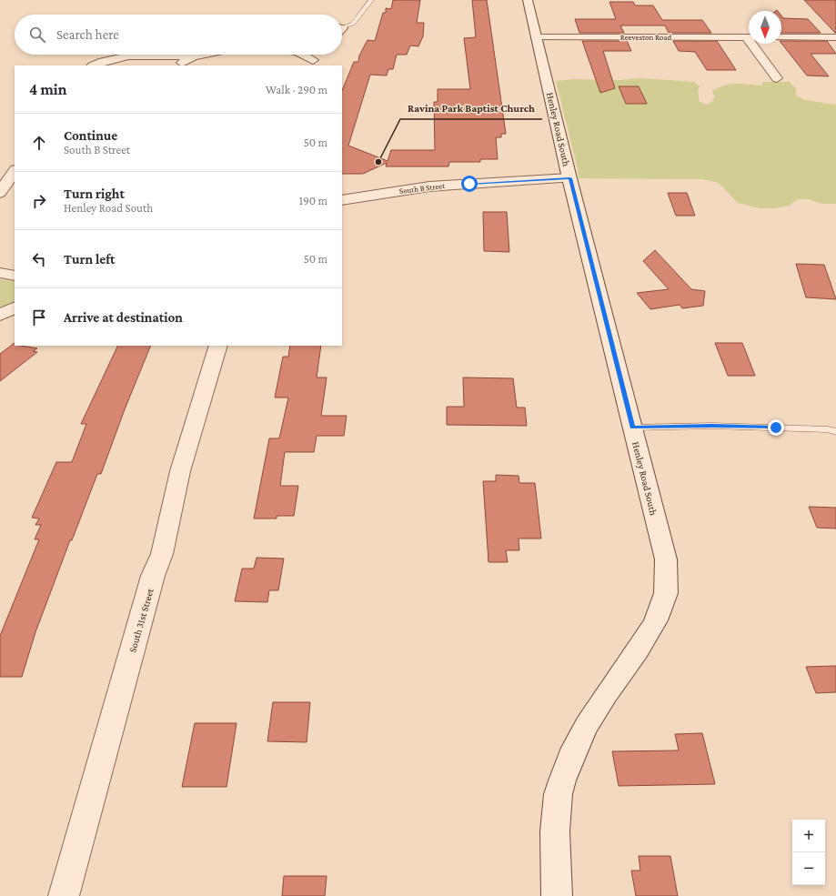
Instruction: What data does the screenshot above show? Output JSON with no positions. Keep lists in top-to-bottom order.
{
  "streets": {
    "street": [
      "Reeveston Road",
      "Henley Road South",
      "South B Street",
      "South 31st Street"
    ]
  },
  "crossings": [
    ["Reeveston Road", "Henley Road South"],
    ["Henley Road South", "South B Street"]
  ],
  "places": ["Ravina Park Baptist Church"],
  "north": "bottom",
  "page": {
    "search": "Search here",
    "heading": ["4 min", "Walk · 290 m"],
    "list": [
      ["Continue", "South B Street", "50 m"],
      ["Turn right", "Henley Road South", "190 m"],
      ["Turn left", "50 m"],
      "Arrive at destination"
    ],
    "map_buttons": ["+", "−"]
  }
}
